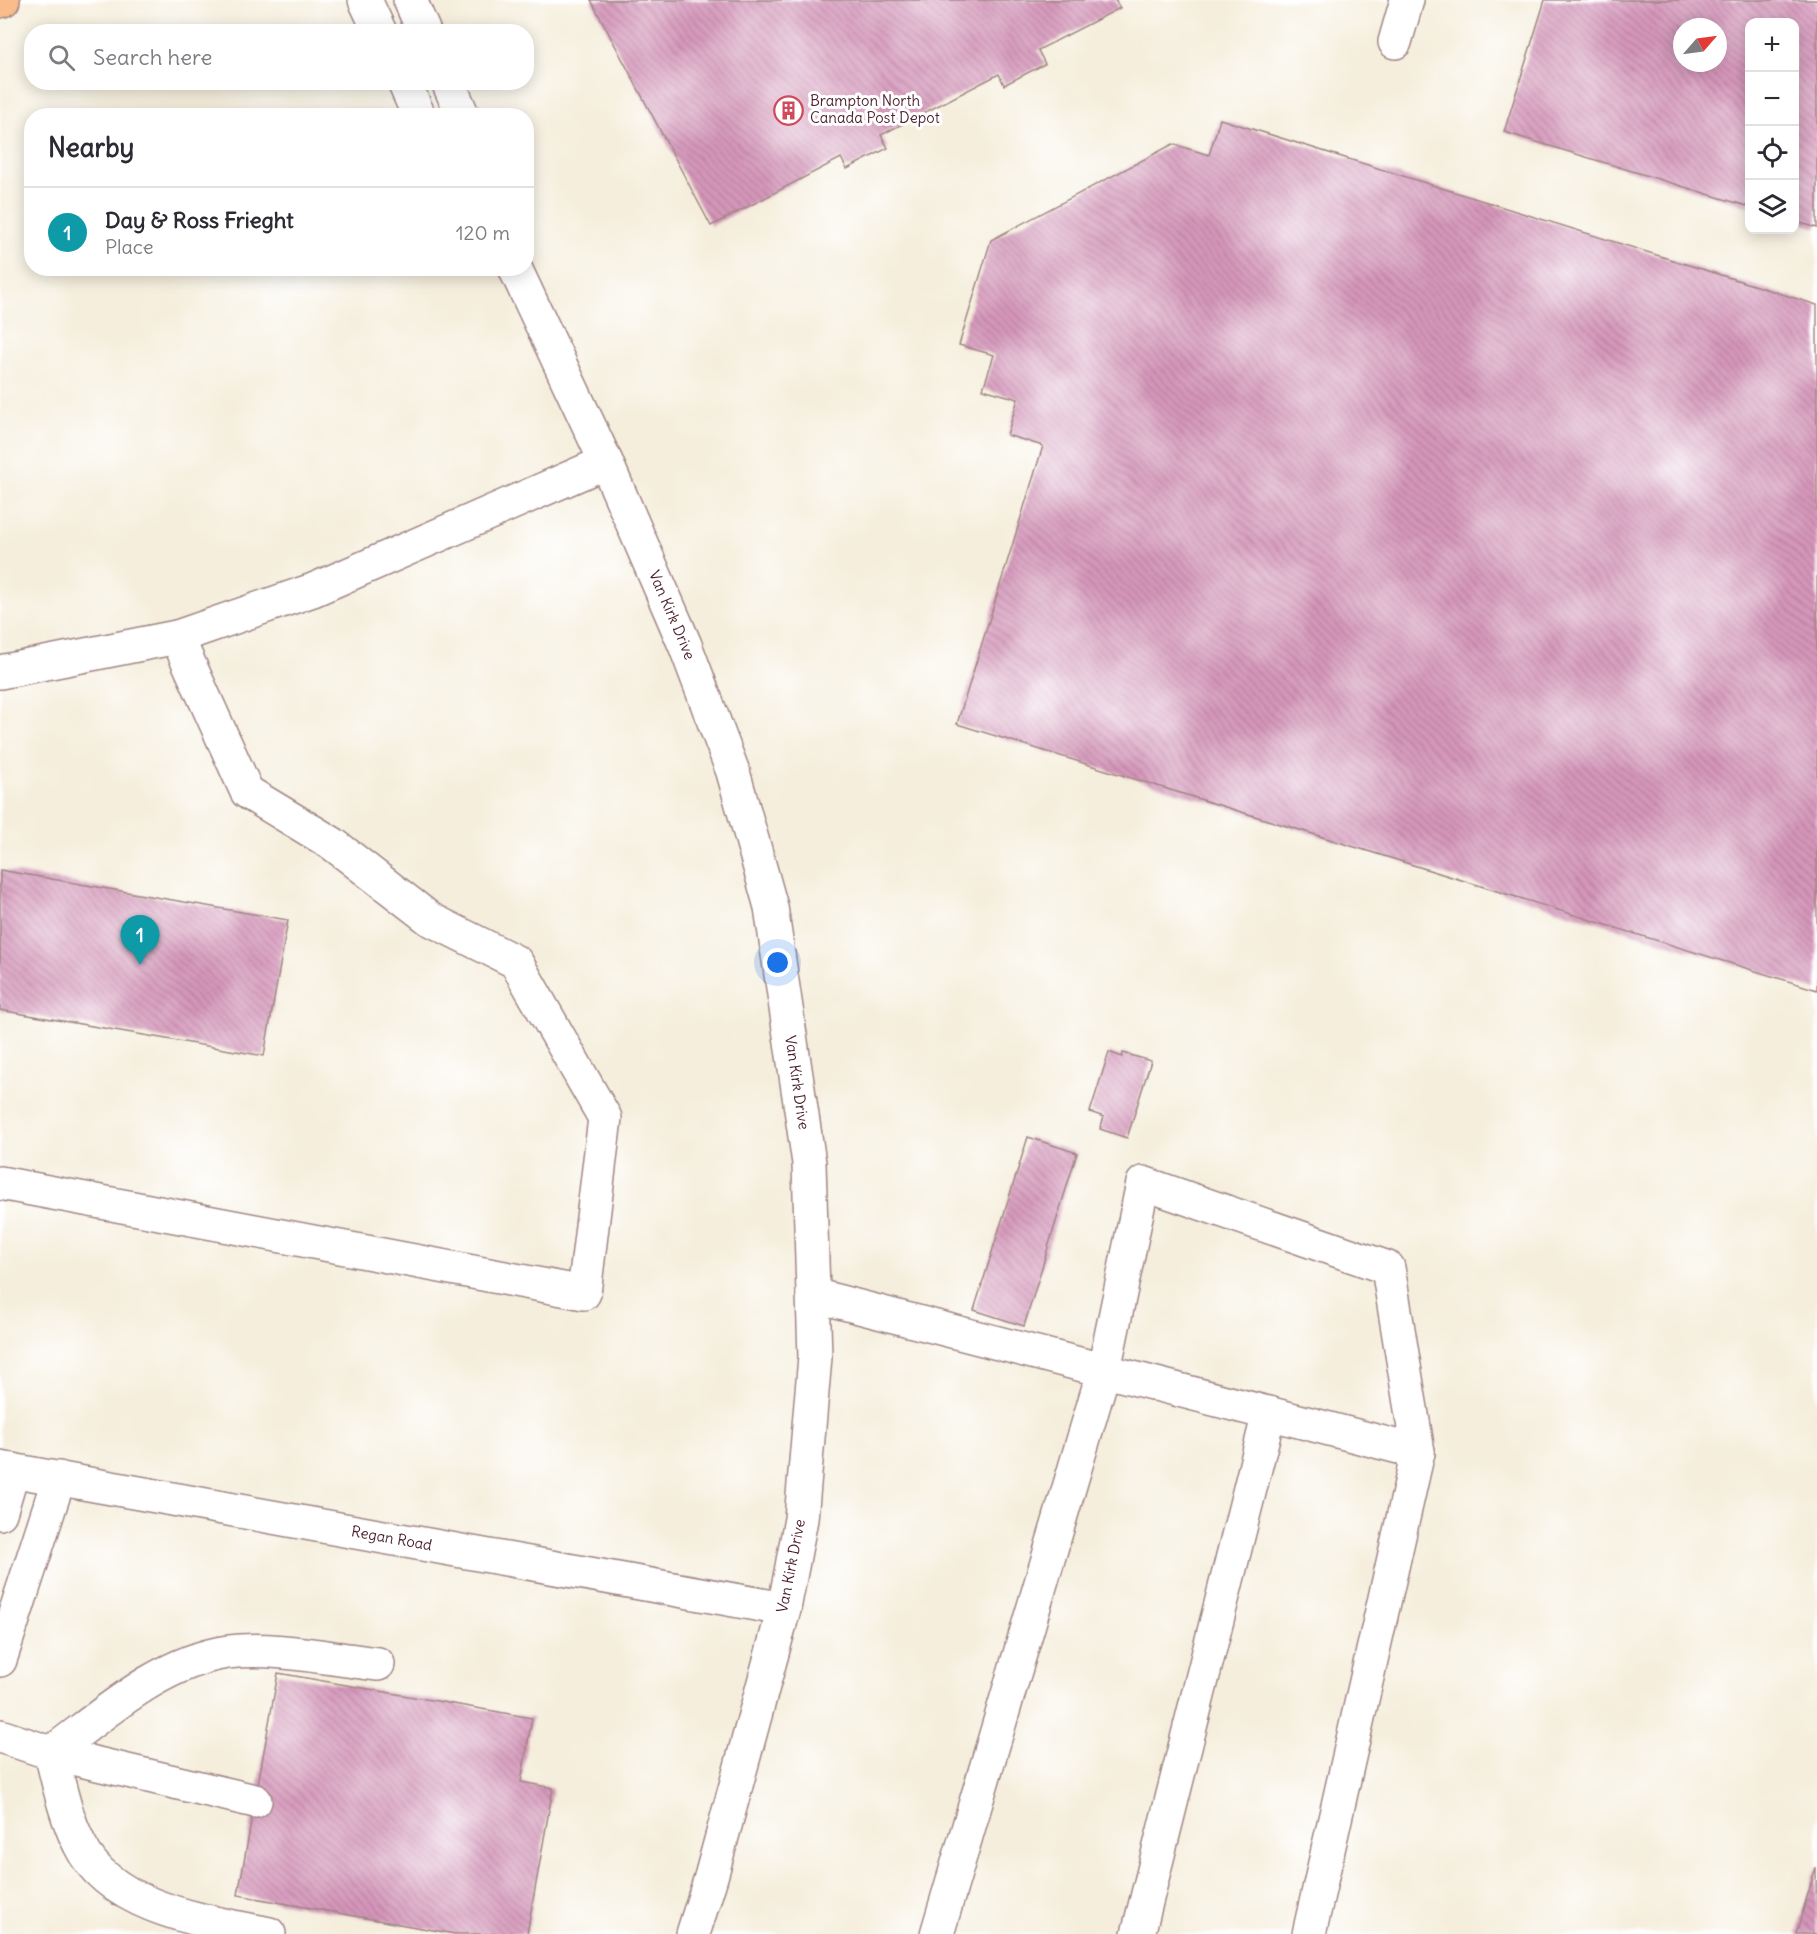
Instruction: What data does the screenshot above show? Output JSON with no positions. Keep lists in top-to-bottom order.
{
  "streets": {
    "street": ["Van Kirk Drive", "Regan Road"]
  },
  "crossings": [
    ["Van Kirk Drive", "Regan Road"]
  ],
  "places": {
    "building": ["Brampton North Canada Post Depot"]
  },
  "north": "top right",
  "page": {
    "map_buttons": ["+", "−"],
    "search": "Search here",
    "heading": "Nearby",
    "list": [
      {
        "mark": "1",
        "name": "Day & Ross Frieght",
        "note": "Place",
        "value": "120 m"
      }
    ],
    "pins": "1"
  }
}
